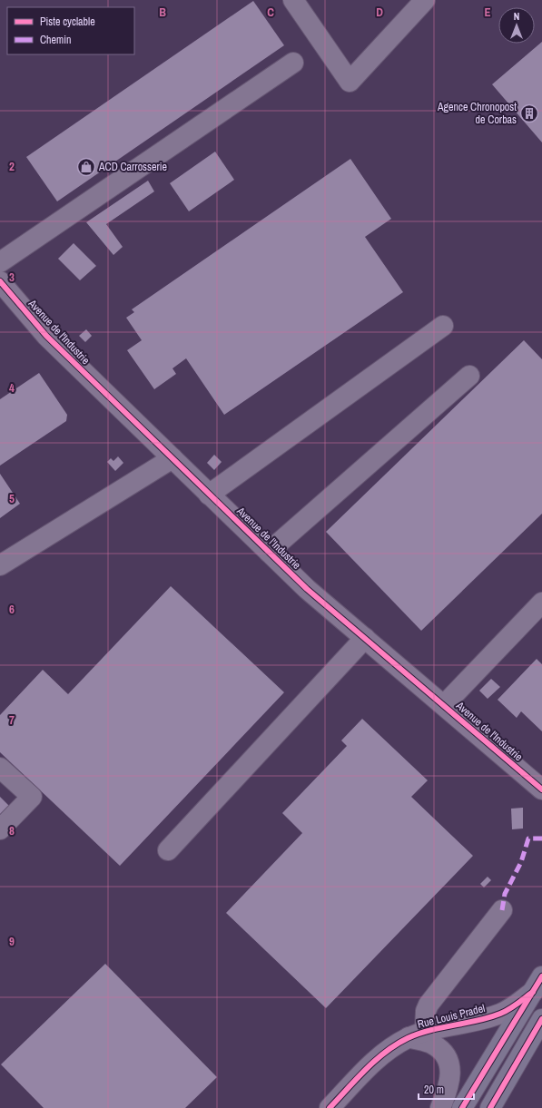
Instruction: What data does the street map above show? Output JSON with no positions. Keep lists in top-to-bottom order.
{
  "streets": {
    "street": ["Avenue de l'Industrie", "Rue Louis Pradel"]
  },
  "places": {
    "building": ["Agence Chronopost de Corbas"],
    "shop": ["ACD Carrosserie"]
  },
  "legend": ["Piste cyclable", "Chemin"],
  "scale_bar": "20 m",
  "north": "top",
  "grid": {
    "columns": [
      "B",
      "C",
      "D",
      "E"
    ],
    "rows": [
      "2",
      "3",
      "4",
      "5",
      "6",
      "7",
      "8",
      "9"
    ]
  }
}
